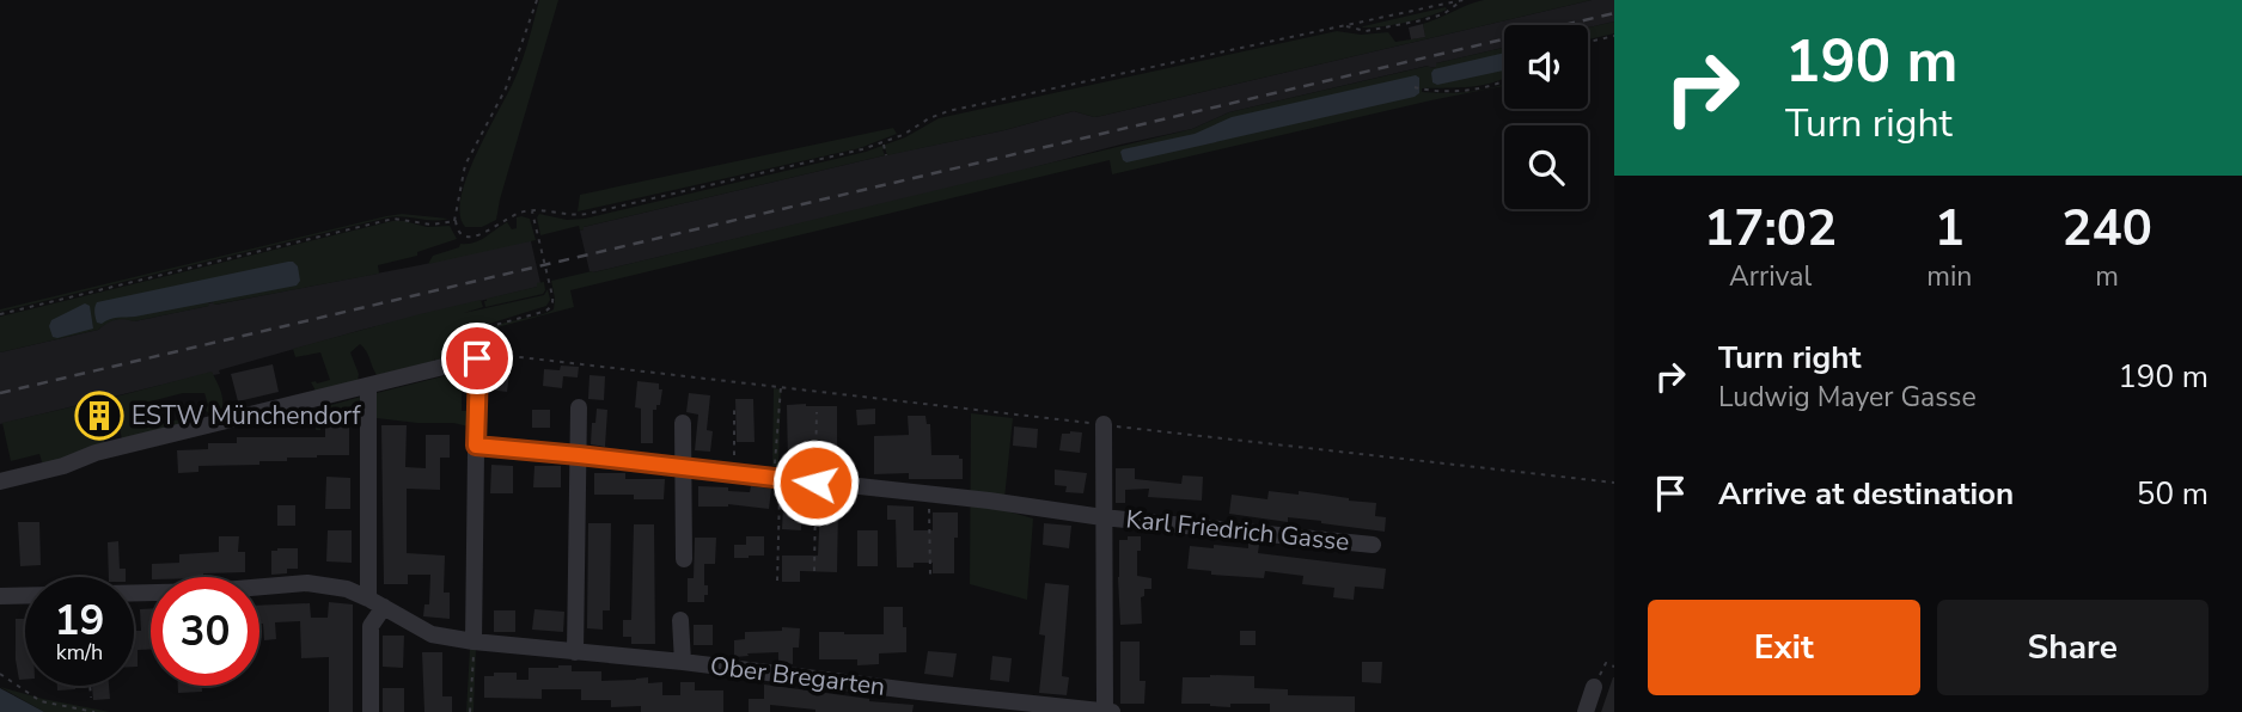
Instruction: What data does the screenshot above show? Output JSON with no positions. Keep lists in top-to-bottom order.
{
  "streets": {
    "street": ["Karl Friedrich Gasse", "Ober Bregarten"]
  },
  "places": {
    "building": ["ESTW Münchendorf"]
  },
  "page": {
    "turn": ["190 m", "Turn right"],
    "eta": [
      "17:02",
      "Arrival",
      "1",
      "min",
      "240",
      "m"
    ],
    "list": [
      {
        "name": "Turn right",
        "note": "Ludwig Mayer Gasse",
        "value": "190 m"
      },
      {
        "name": "Arrive at destination",
        "value": "50 m"
      }
    ],
    "speed": "19 km/h",
    "limit": "30",
    "buttons": ["Exit", "Share"]
  }
}
